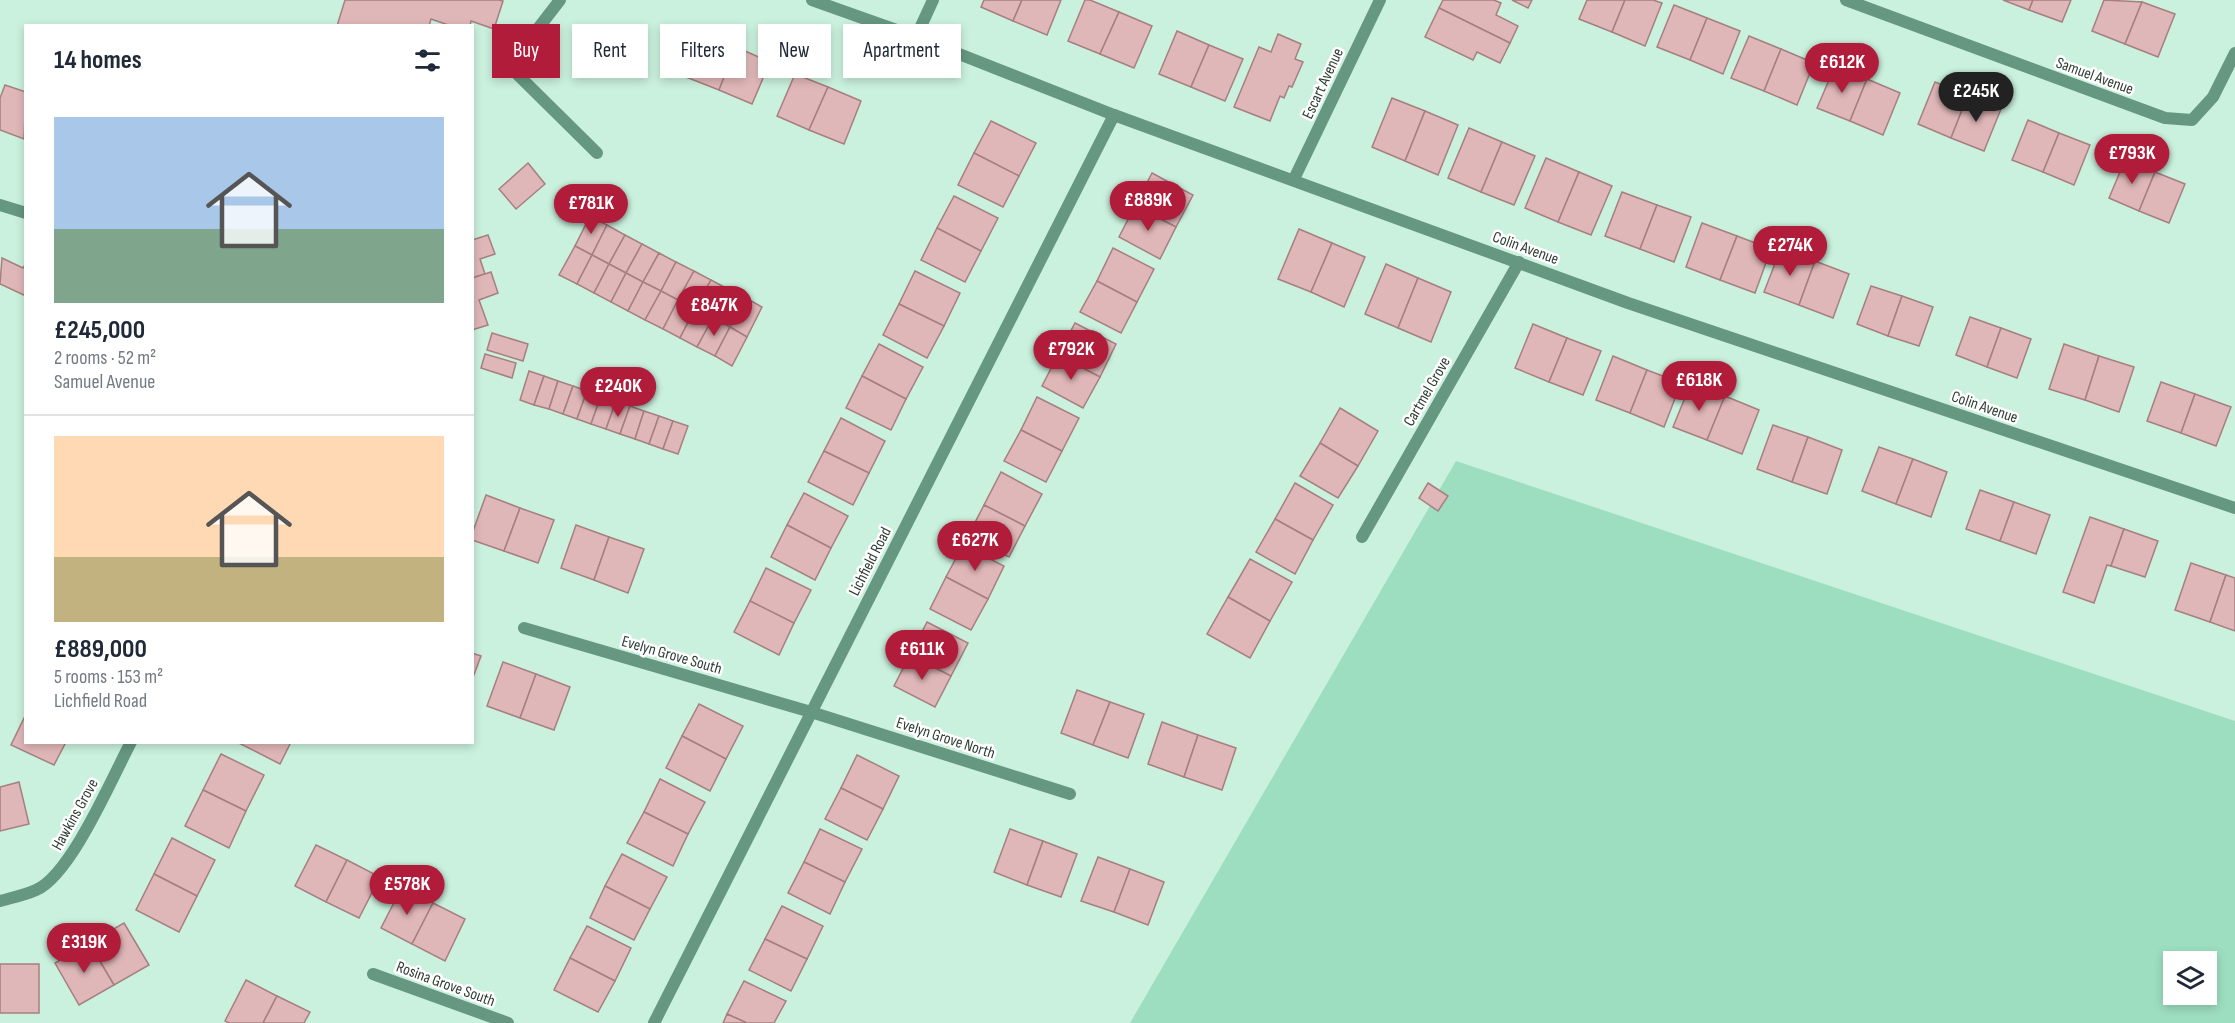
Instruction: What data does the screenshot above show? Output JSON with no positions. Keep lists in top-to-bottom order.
{
  "streets": {
    "street": [
      "Samuel Avenue",
      "Escart Avenue",
      "Colin Avenue",
      "Cartmel Grove",
      "Lichfield Road",
      "Evelyn Grove South",
      "Evelyn Grove North",
      "Hawkins Grove",
      "Rosina Grove South"
    ]
  },
  "crossings": [
    ["Escart Avenue", "Colin Avenue"],
    ["Colin Avenue", "Cartmel Grove"],
    ["Colin Avenue", "Lichfield Road"],
    ["Lichfield Road", "Evelyn Grove South"],
    ["Lichfield Road", "Evelyn Grove North"],
    ["Evelyn Grove South", "Evelyn Grove North"]
  ],
  "page": {
    "chip": [
      "Buy",
      "Rent",
      "Filters",
      "New",
      "Apartment"
    ],
    "heading": "14 homes",
    "price": [
      "£612K",
      "£245K",
      "£793K",
      "£889K",
      "£781K",
      "£274K",
      "£847K",
      "£792K",
      "£618K",
      "£240K",
      "£627K",
      "£611K",
      "£578K",
      "£319K"
    ],
    "list": [
      {
        "name": "£245,000",
        "note": "2 rooms · 52 m² · Samuel Avenue"
      },
      {
        "name": "£889,000",
        "note": "5 rooms · 153 m² · Lichfield Road"
      }
    ]
  }
}
